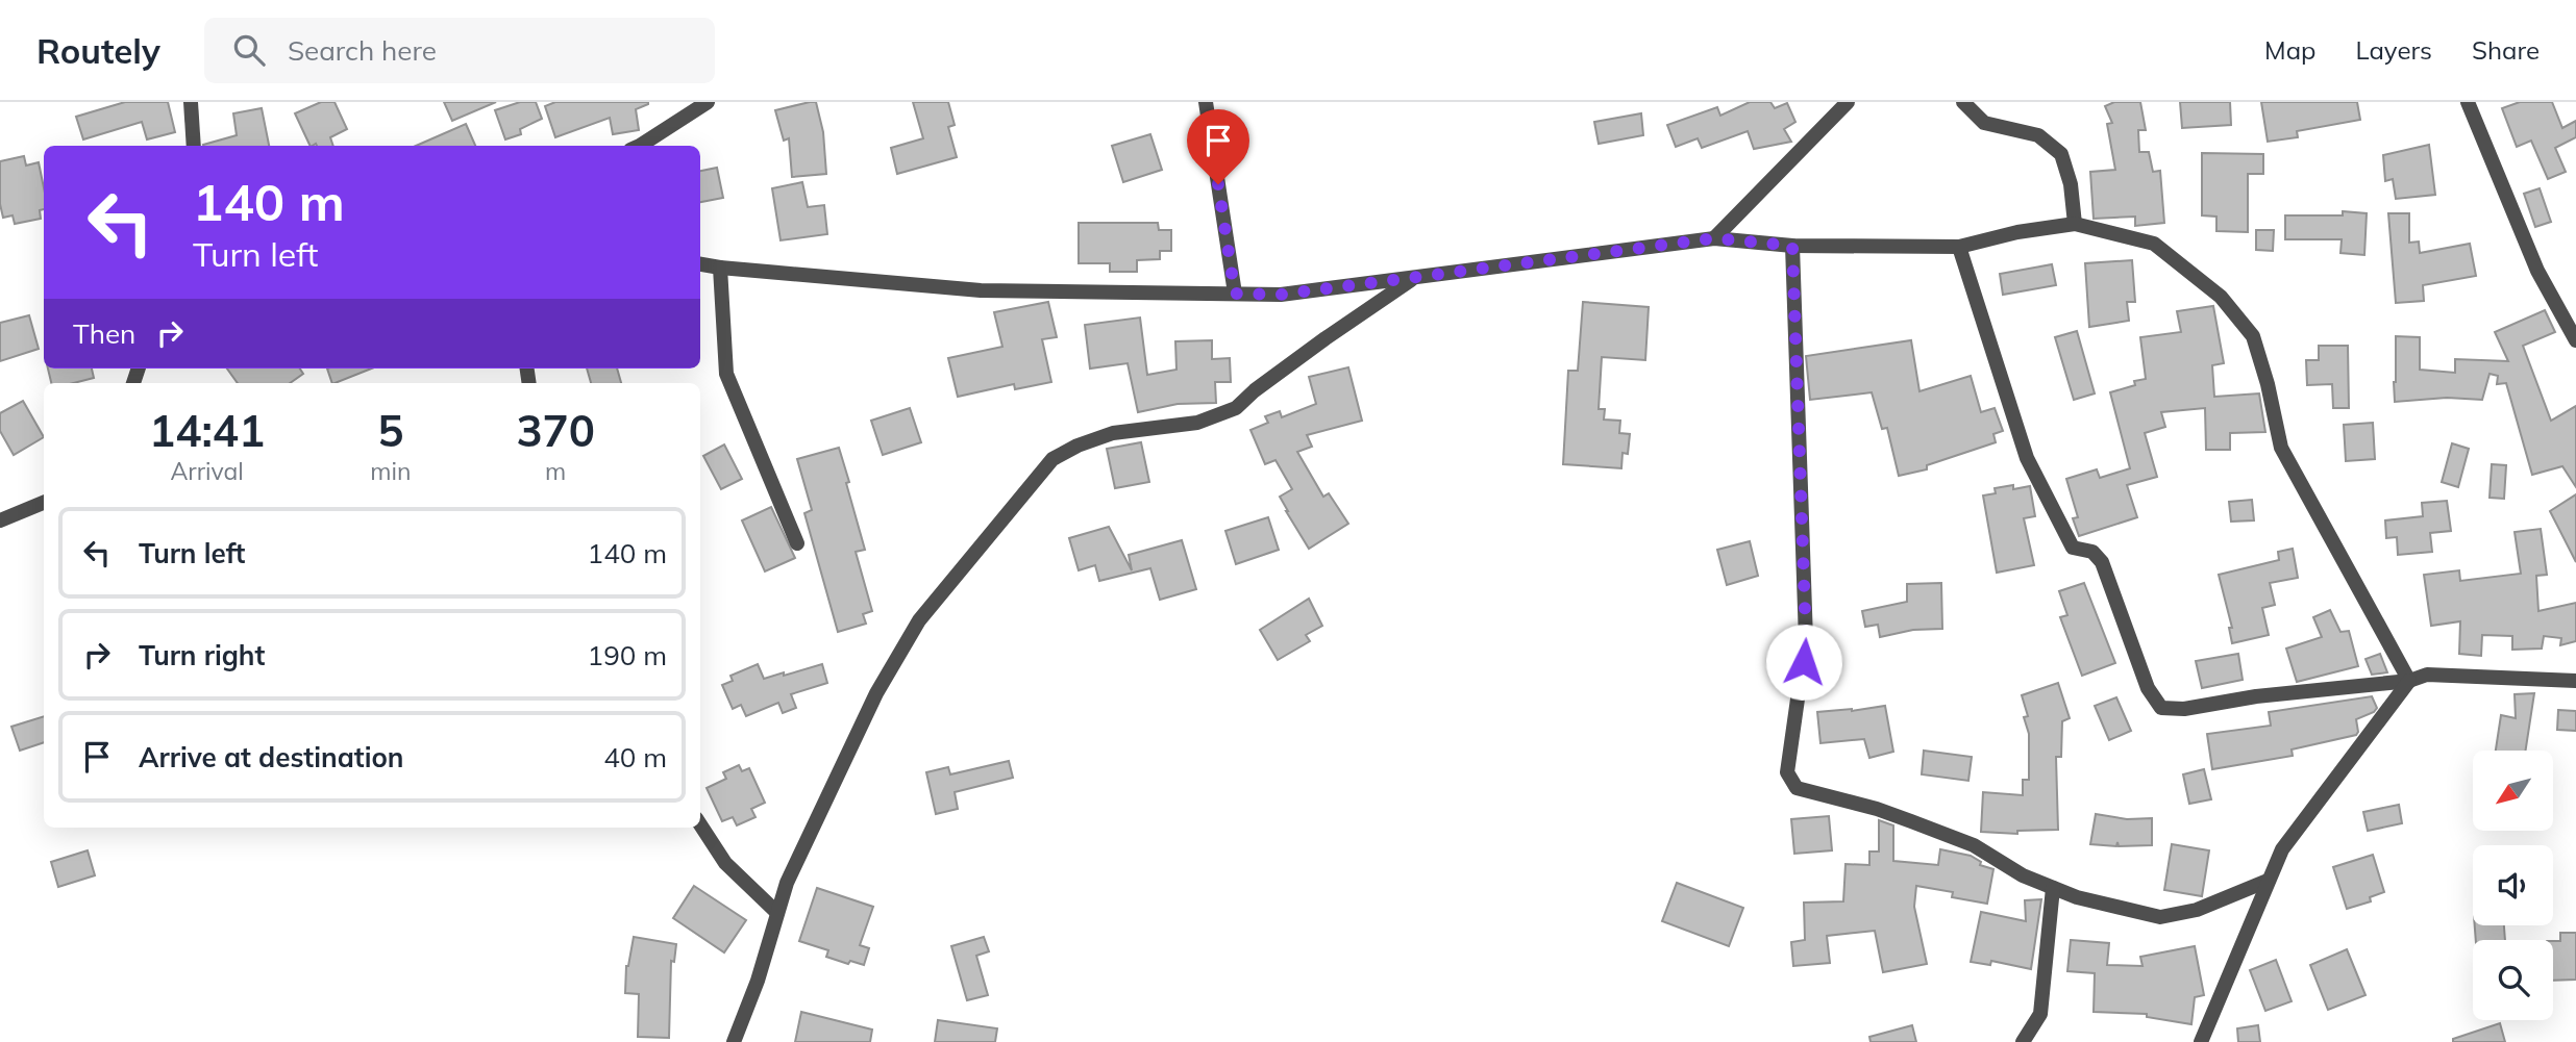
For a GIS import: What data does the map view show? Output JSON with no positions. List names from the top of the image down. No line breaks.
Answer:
{"north":"bottom left","page":{"header":"Routely","search":"Search here","nav":["Map","Layers","Share"],"turn":["140 m","Turn left"],"then":"Then","eta":["14:41","Arrival","5","min","370","m"],"list":[{"name":"Turn left","value":"140 m"},{"name":"Turn right","value":"190 m"},{"name":"Arrive at destination","value":"40 m"}]}}
